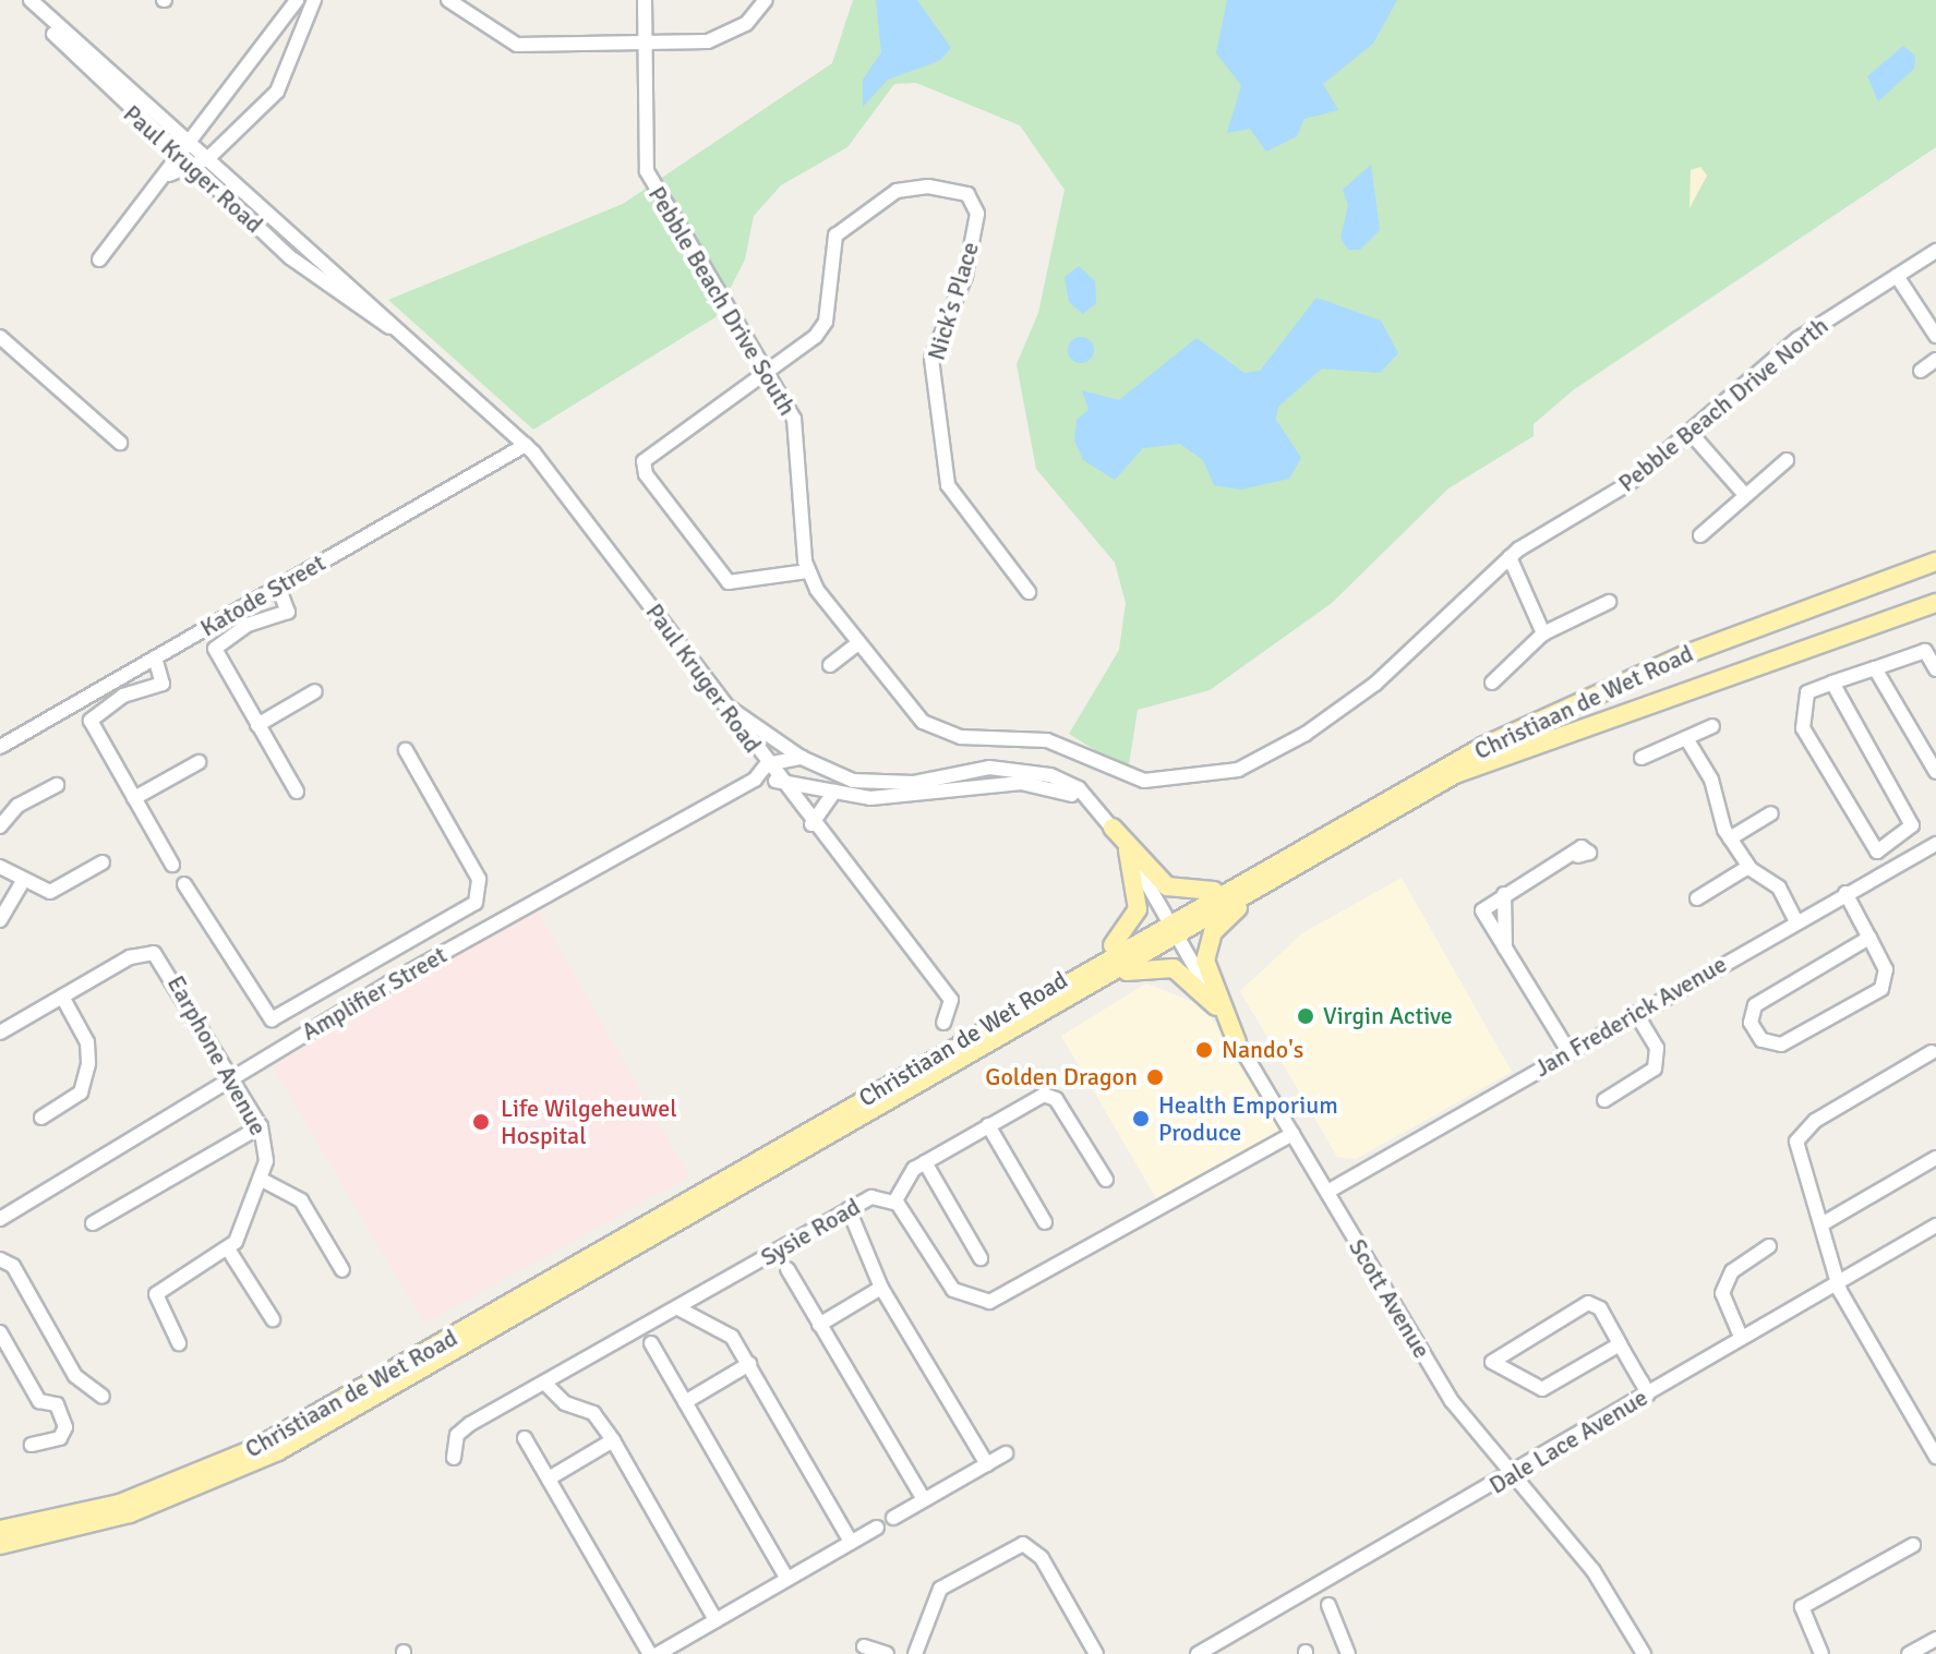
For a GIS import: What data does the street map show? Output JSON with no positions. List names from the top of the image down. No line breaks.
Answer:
{"streets":{"main road":["Christiaan de Wet Road"],"street":["Paul Kruger Road","Pebble Beach Drive South","Nick’s Place","Pebble Beach Drive North","Katode Street","Amplifier Street","Jan Frederick Avenue","Earphone Avenue","Sysie Road","Scott Avenue","Dale Lace Avenue"]},"crossings":[["Paul Kruger Road","Katode Street"],["Paul Kruger Road","Amplifier Street"],["Pebble Beach Drive South","Nick’s Place"],["Pebble Beach Drive South","Pebble Beach Drive North"],["Christiaan de Wet Road","Scott Avenue"],["Amplifier Street","Earphone Avenue"],["Jan Frederick Avenue","Scott Avenue"],["Sysie Road","Scott Avenue"],["Scott Avenue","Dale Lace Avenue"]],"places":["Virgin Active","Nando's","Golden Dragon","Health Emporium Produce","Life Wilgeheuwel Hospital"]}
